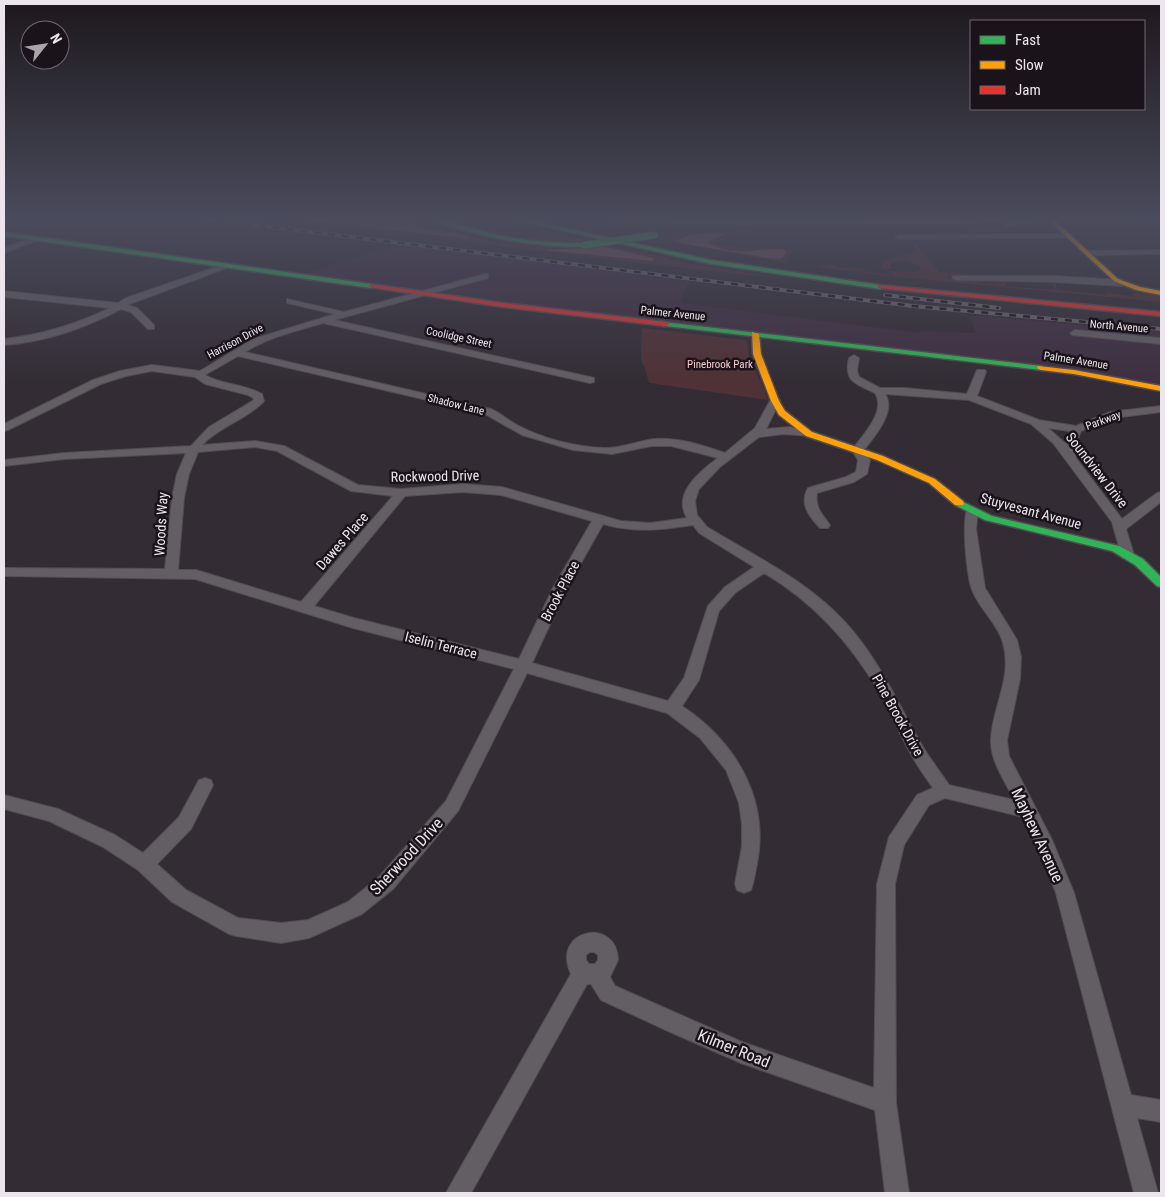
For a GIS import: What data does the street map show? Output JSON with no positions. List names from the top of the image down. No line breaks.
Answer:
{"streets":{"main road":["Palmer Avenue","Stuyvesant Avenue"],"street":["North Avenue","Coolidge Street","Harrison Drive","Shadow Lane","Parkway","Soundview Drive","Rockwood Drive","Woods Way","Dawes Place","Brook Place","Iselin Terrace","Pine Brook Drive","Mayhew Avenue","Sherwood Drive","Kilmer Road"]},"crossings":[["Palmer Avenue","Harrison Drive"],["Coolidge Street","Harrison Drive"],["Harrison Drive","Shadow Lane"],["Harrison Drive","Woods Way"],["Parkway","Soundview Drive"],["Soundview Drive","Stuyvesant Avenue"],["Rockwood Drive","Woods Way"],["Rockwood Drive","Dawes Place"],["Rockwood Drive","Brook Place"],["Rockwood Drive","Pine Brook Drive"],["Stuyvesant Avenue","Mayhew Avenue"],["Woods Way","Iselin Terrace"],["Dawes Place","Iselin Terrace"],["Brook Place","Iselin Terrace"],["Brook Place","Sherwood Drive"],["Iselin Terrace","Sherwood Drive"]],"parks":["Pinebrook Park"],"legend":["Fast","Slow","Jam"],"north":"top right"}
